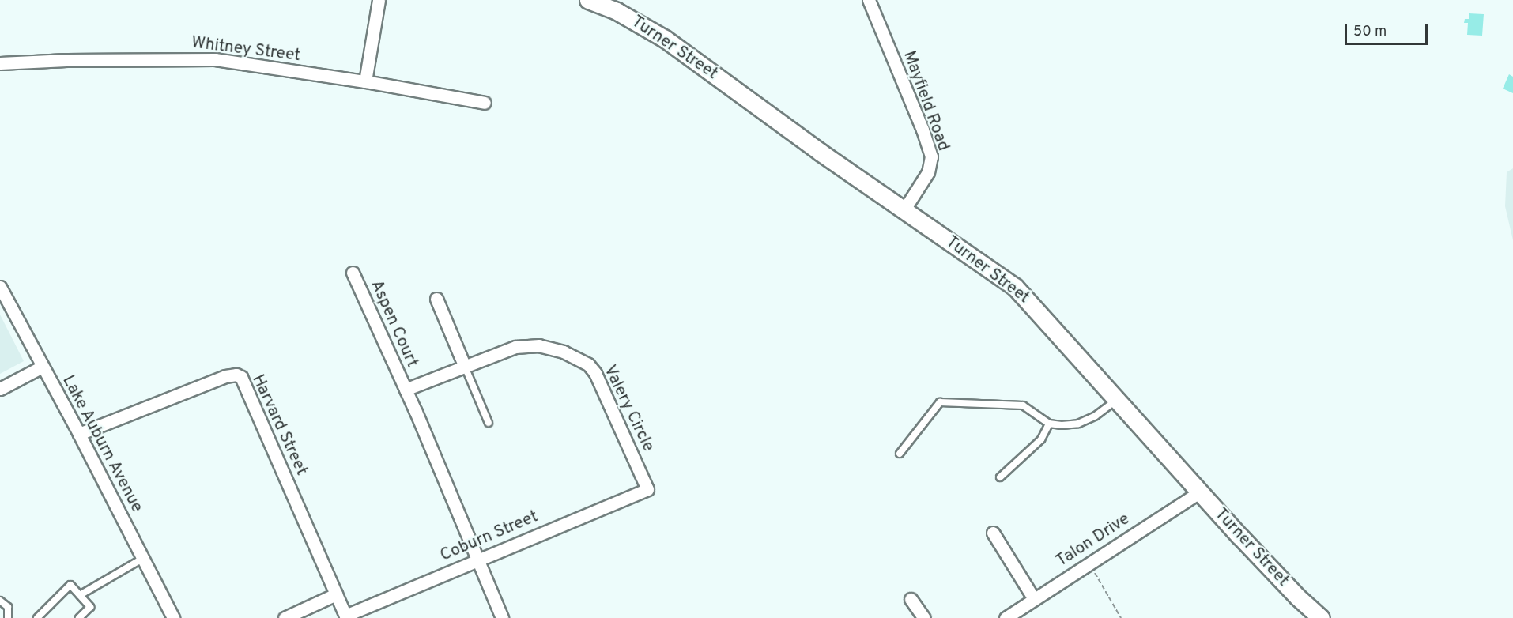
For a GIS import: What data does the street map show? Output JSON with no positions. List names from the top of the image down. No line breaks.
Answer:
{"streets":{"main road":["Turner Street"],"street":["Whitney Street","Mayfield Road","Aspen Court","Valery Circle","Harvard Street","Lake Auburn Avenue","Coburn Street","Talon Drive"]},"crossings":[["Turner Street","Mayfield Road"],["Turner Street","Talon Drive"],["Aspen Court","Valery Circle"],["Aspen Court","Coburn Street"],["Valery Circle","Coburn Street"],["Harvard Street","Lake Auburn Avenue"],["Harvard Street","Coburn Street"]],"scale_bar":"50 m"}
